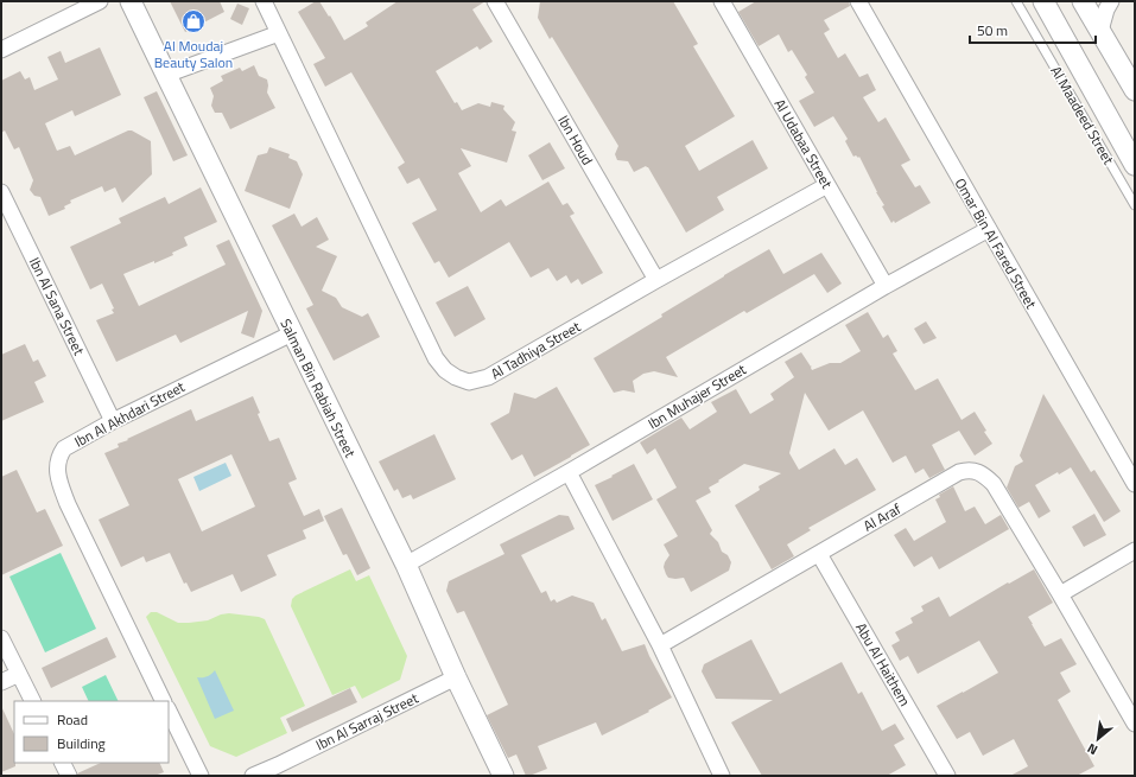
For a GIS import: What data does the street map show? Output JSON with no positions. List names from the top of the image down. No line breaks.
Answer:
{"streets":{"street":["Al Maadeed Street","Ibn Houd","Al Udabaa Street","Omar Bin Al Fared Street","Ibn Al Sana Street","Al Tadhiya Street","Salman Bin Rabiah Street","Ibn Muhajer Street","Ibn Al Akhdari Street","Al Araf","Abu Al Haithem","Ibn Al Sarraj Street"]},"crossings":[["Ibn Houd","Al Tadhiya Street"],["Al Udabaa Street","Al Tadhiya Street"],["Al Udabaa Street","Ibn Muhajer Street"],["Omar Bin Al Fared Street","Ibn Muhajer Street"],["Ibn Al Sana Street","Ibn Al Akhdari Street"],["Salman Bin Rabiah Street","Ibn Muhajer Street"],["Salman Bin Rabiah Street","Ibn Al Akhdari Street"],["Salman Bin Rabiah Street","Ibn Al Sarraj Street"],["Al Araf","Abu Al Haithem"]],"places":{"shop":["Al Moudaj Beauty Salon"]},"legend":["Road","Building"],"scale_bar":"50 m","north":"bottom left"}
